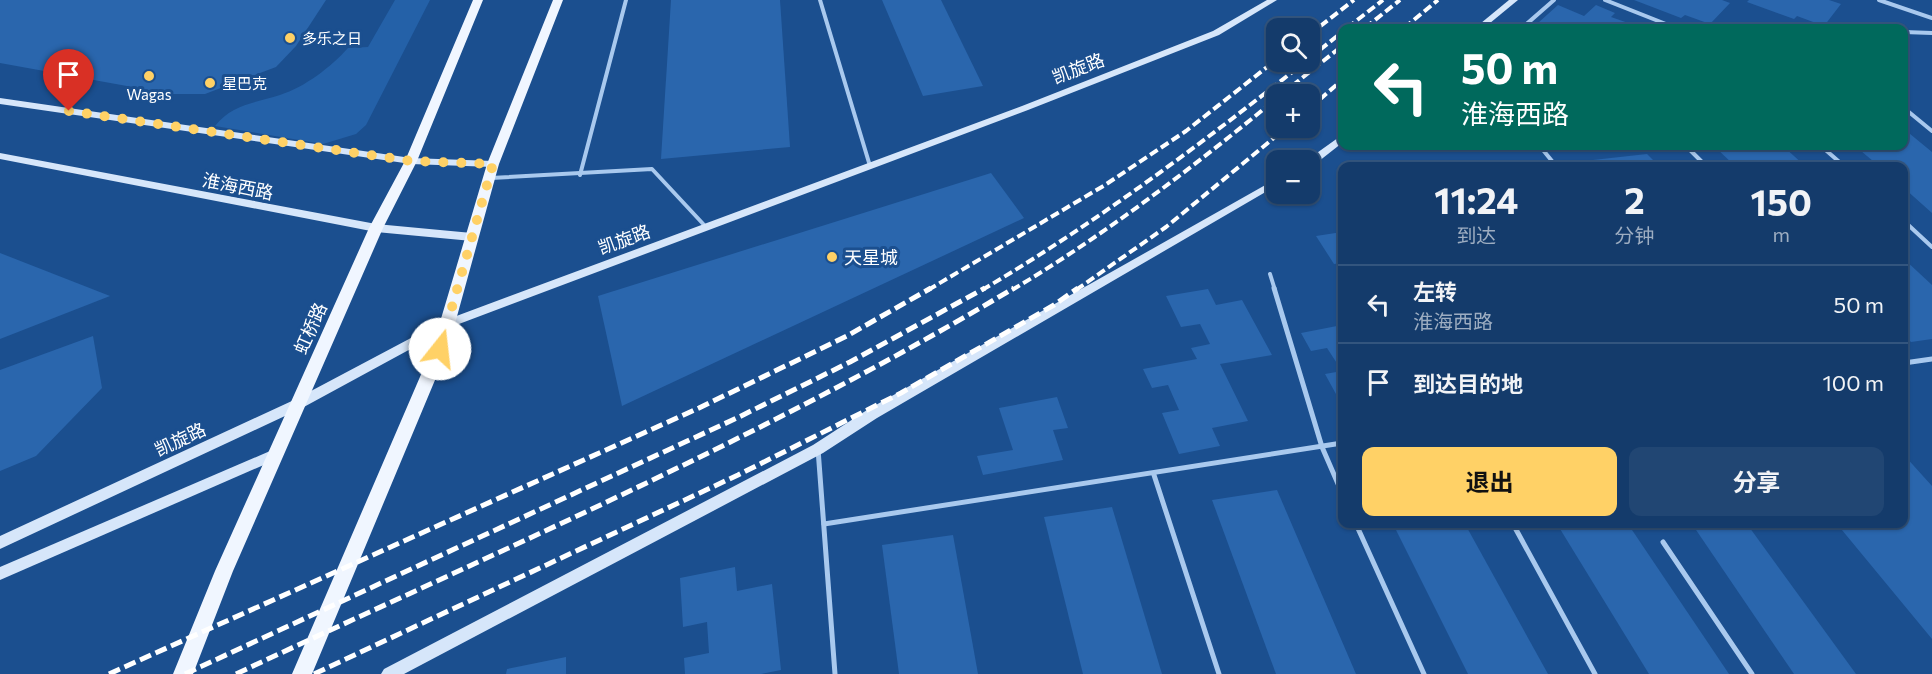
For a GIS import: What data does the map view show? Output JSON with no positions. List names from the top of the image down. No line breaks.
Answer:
{"streets":{"main road":["虹桥路"],"street":["凯旋路","淮海西路"]},"crossings":[["凯旋路","虹桥路"],["淮海西路","虹桥路"]],"places":["多乐之日","Wagas","星巴克","天星城"],"page":{"map_buttons":["+","−"],"turn":["50 m","淮海西路"],"eta":["11:24","到达","2","分钟","150","m"],"list":[{"name":"左转","note":"淮海西路","value":"50 m"},{"name":"到达目的地","value":"100 m"}],"buttons":["退出","分享"]}}
